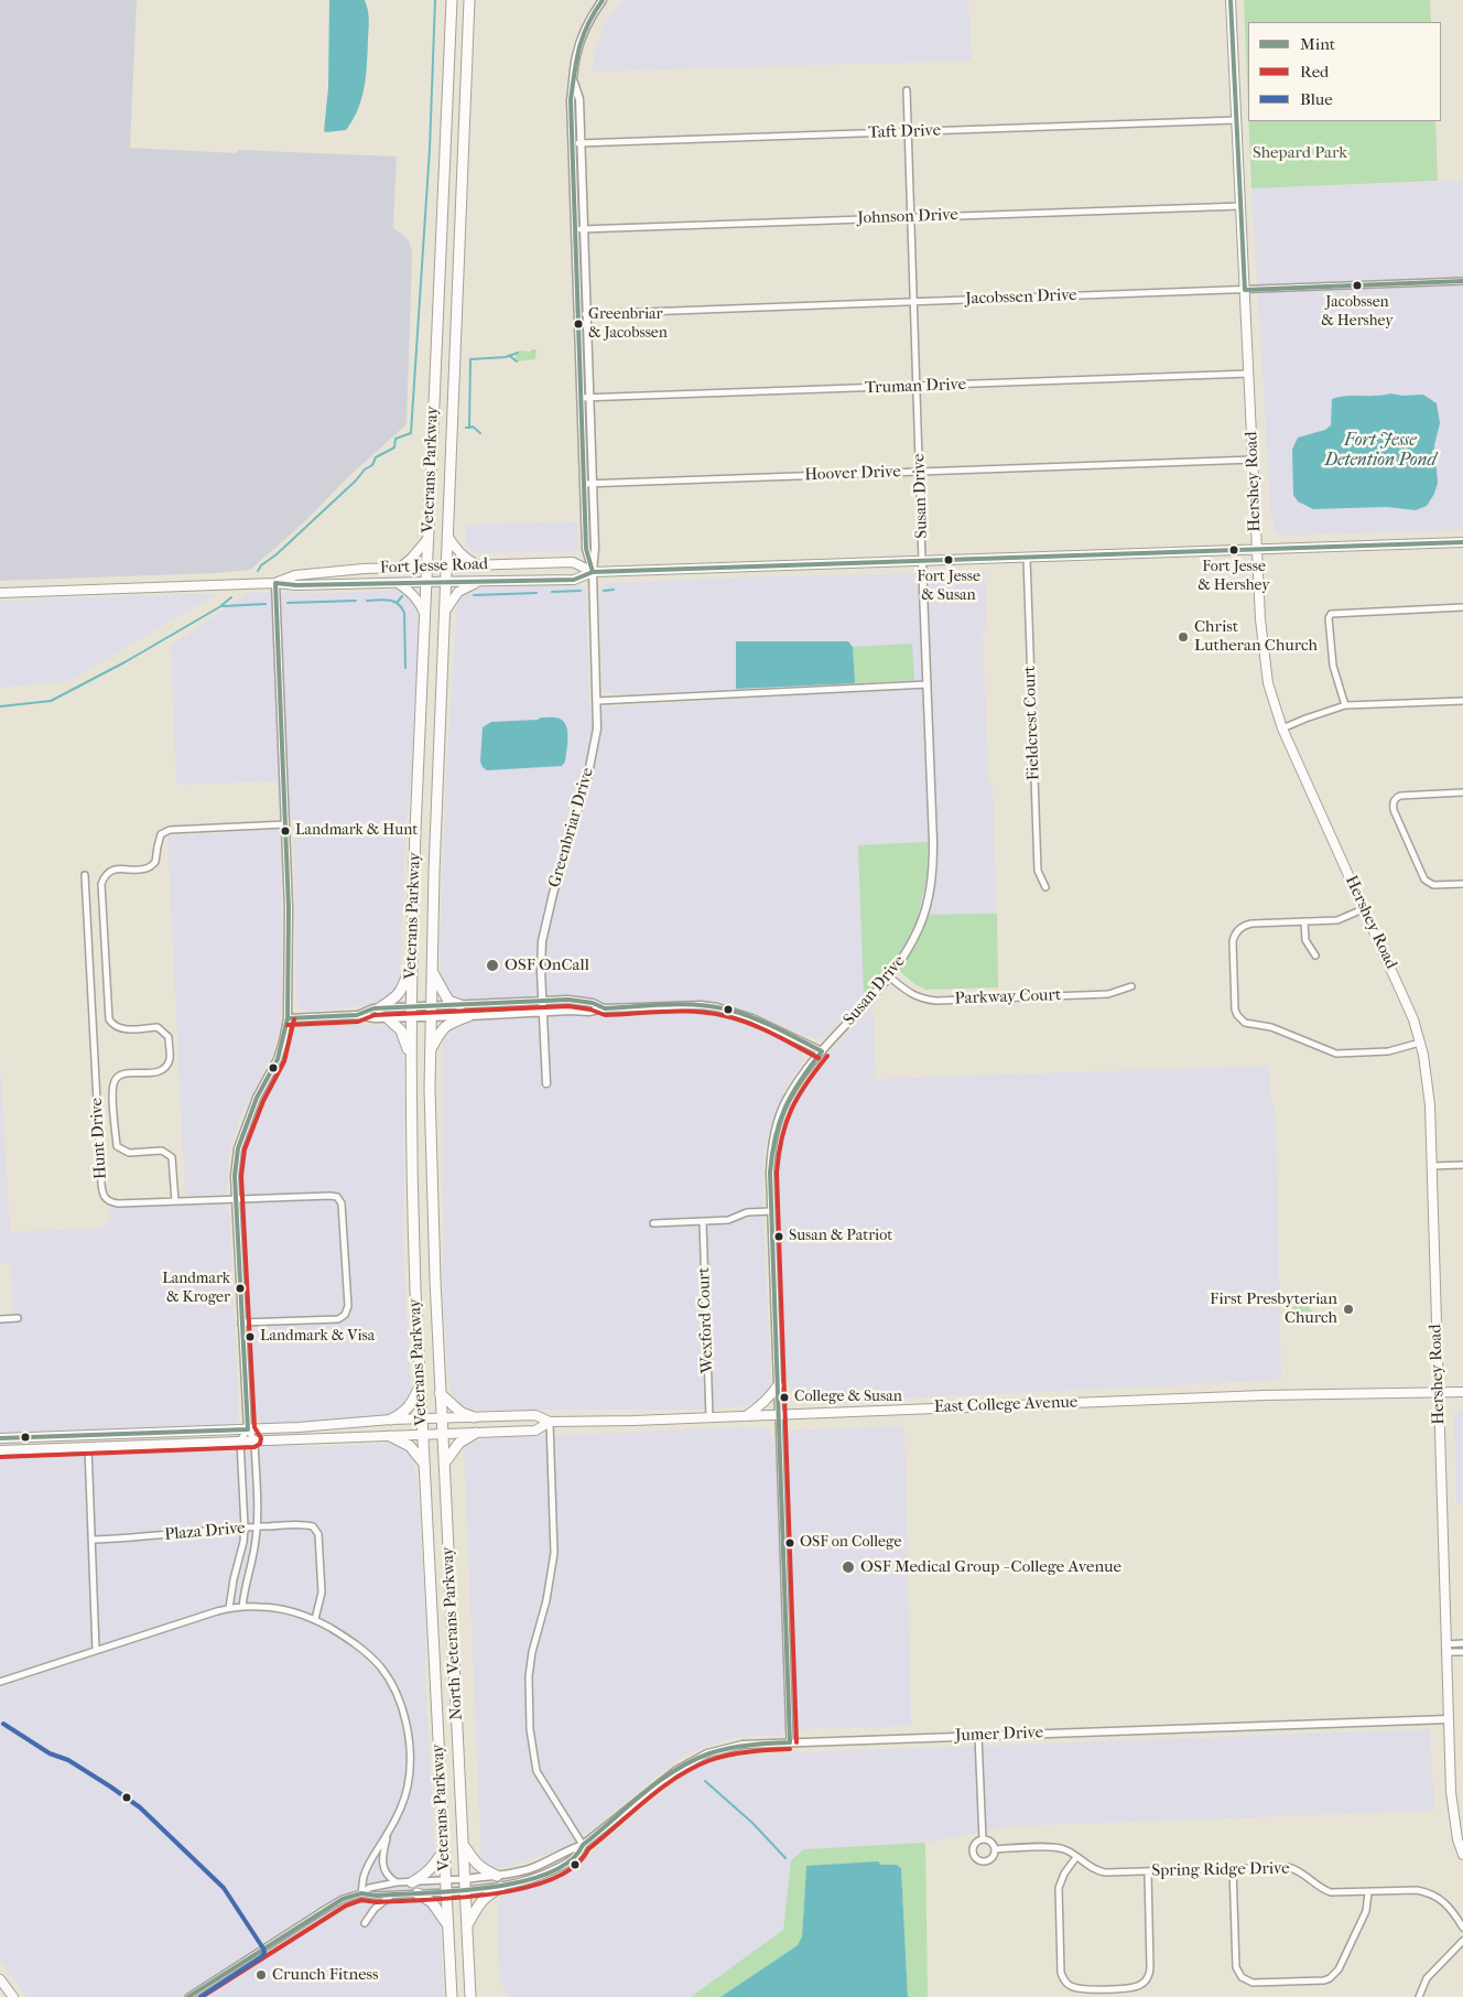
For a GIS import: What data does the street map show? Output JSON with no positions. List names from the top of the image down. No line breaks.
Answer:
{"streets":{"highway":["Veterans Parkway","North Veterans Parkway"],"main road":["Hershey Road","Fort Jesse Road","East College Avenue"],"street":["Taft Drive","Johnson Drive","Jacobssen Drive","Truman Drive","Hoover Drive","Susan Drive","Fieldcrest Court","Greenbriar Drive","Parkway Court","Hunt Drive","Wexford Court","Plaza Drive","Jumer Drive","Spring Ridge Drive"]},"crossings":[["Taft Drive","Hershey Road"],["Taft Drive","Susan Drive"],["Taft Drive","Greenbriar Drive"],["Johnson Drive","Hershey Road"],["Johnson Drive","Susan Drive"],["Johnson Drive","Greenbriar Drive"],["Jacobssen Drive","Hershey Road"],["Jacobssen Drive","Susan Drive"],["Jacobssen Drive","Greenbriar Drive"],["Truman Drive","Hershey Road"],["Truman Drive","Susan Drive"],["Truman Drive","Greenbriar Drive"],["Veterans Parkway","Fort Jesse Road"],["Veterans Parkway","East College Avenue"],["Veterans Parkway","North Veterans Parkway"],["Veterans Parkway","Jumer Drive"],["Hoover Drive","Hershey Road"],["Hoover Drive","Susan Drive"],["Hoover Drive","Greenbriar Drive"],["Hershey Road","Fort Jesse Road"],["Hershey Road","East College Avenue"],["Hershey Road","Jumer Drive"],["Susan Drive","Fort Jesse Road"],["Susan Drive","Parkway Court"],["Susan Drive","East College Avenue"],["Susan Drive","Jumer Drive"],["Fort Jesse Road","Fieldcrest Court"],["Fort Jesse Road","Greenbriar Drive"],["Wexford Court","East College Avenue"],["East College Avenue","North Veterans Parkway"],["North Veterans Parkway","Jumer Drive"]],"water":["Fort Jesse Detention Pond"],"parks":["Shepard Park"],"places":["Jacobssen & Hershey","Greenbriar & Jacobssen","Fort Jesse & Hershey","Fort Jesse & Susan","Christ Lutheran Church","Landmark & Hunt","OSF OnCall","Susan & Patriot","Landmark & Kroger","First Presbyterian Church","Landmark & Visa","College & Susan","OSF on College","OSF Medical Group - College Avenue","Crunch Fitness"],"lines":["transit line Mint","transit line Red","transit line Blue"],"legend":["Mint","Red","Blue"]}
